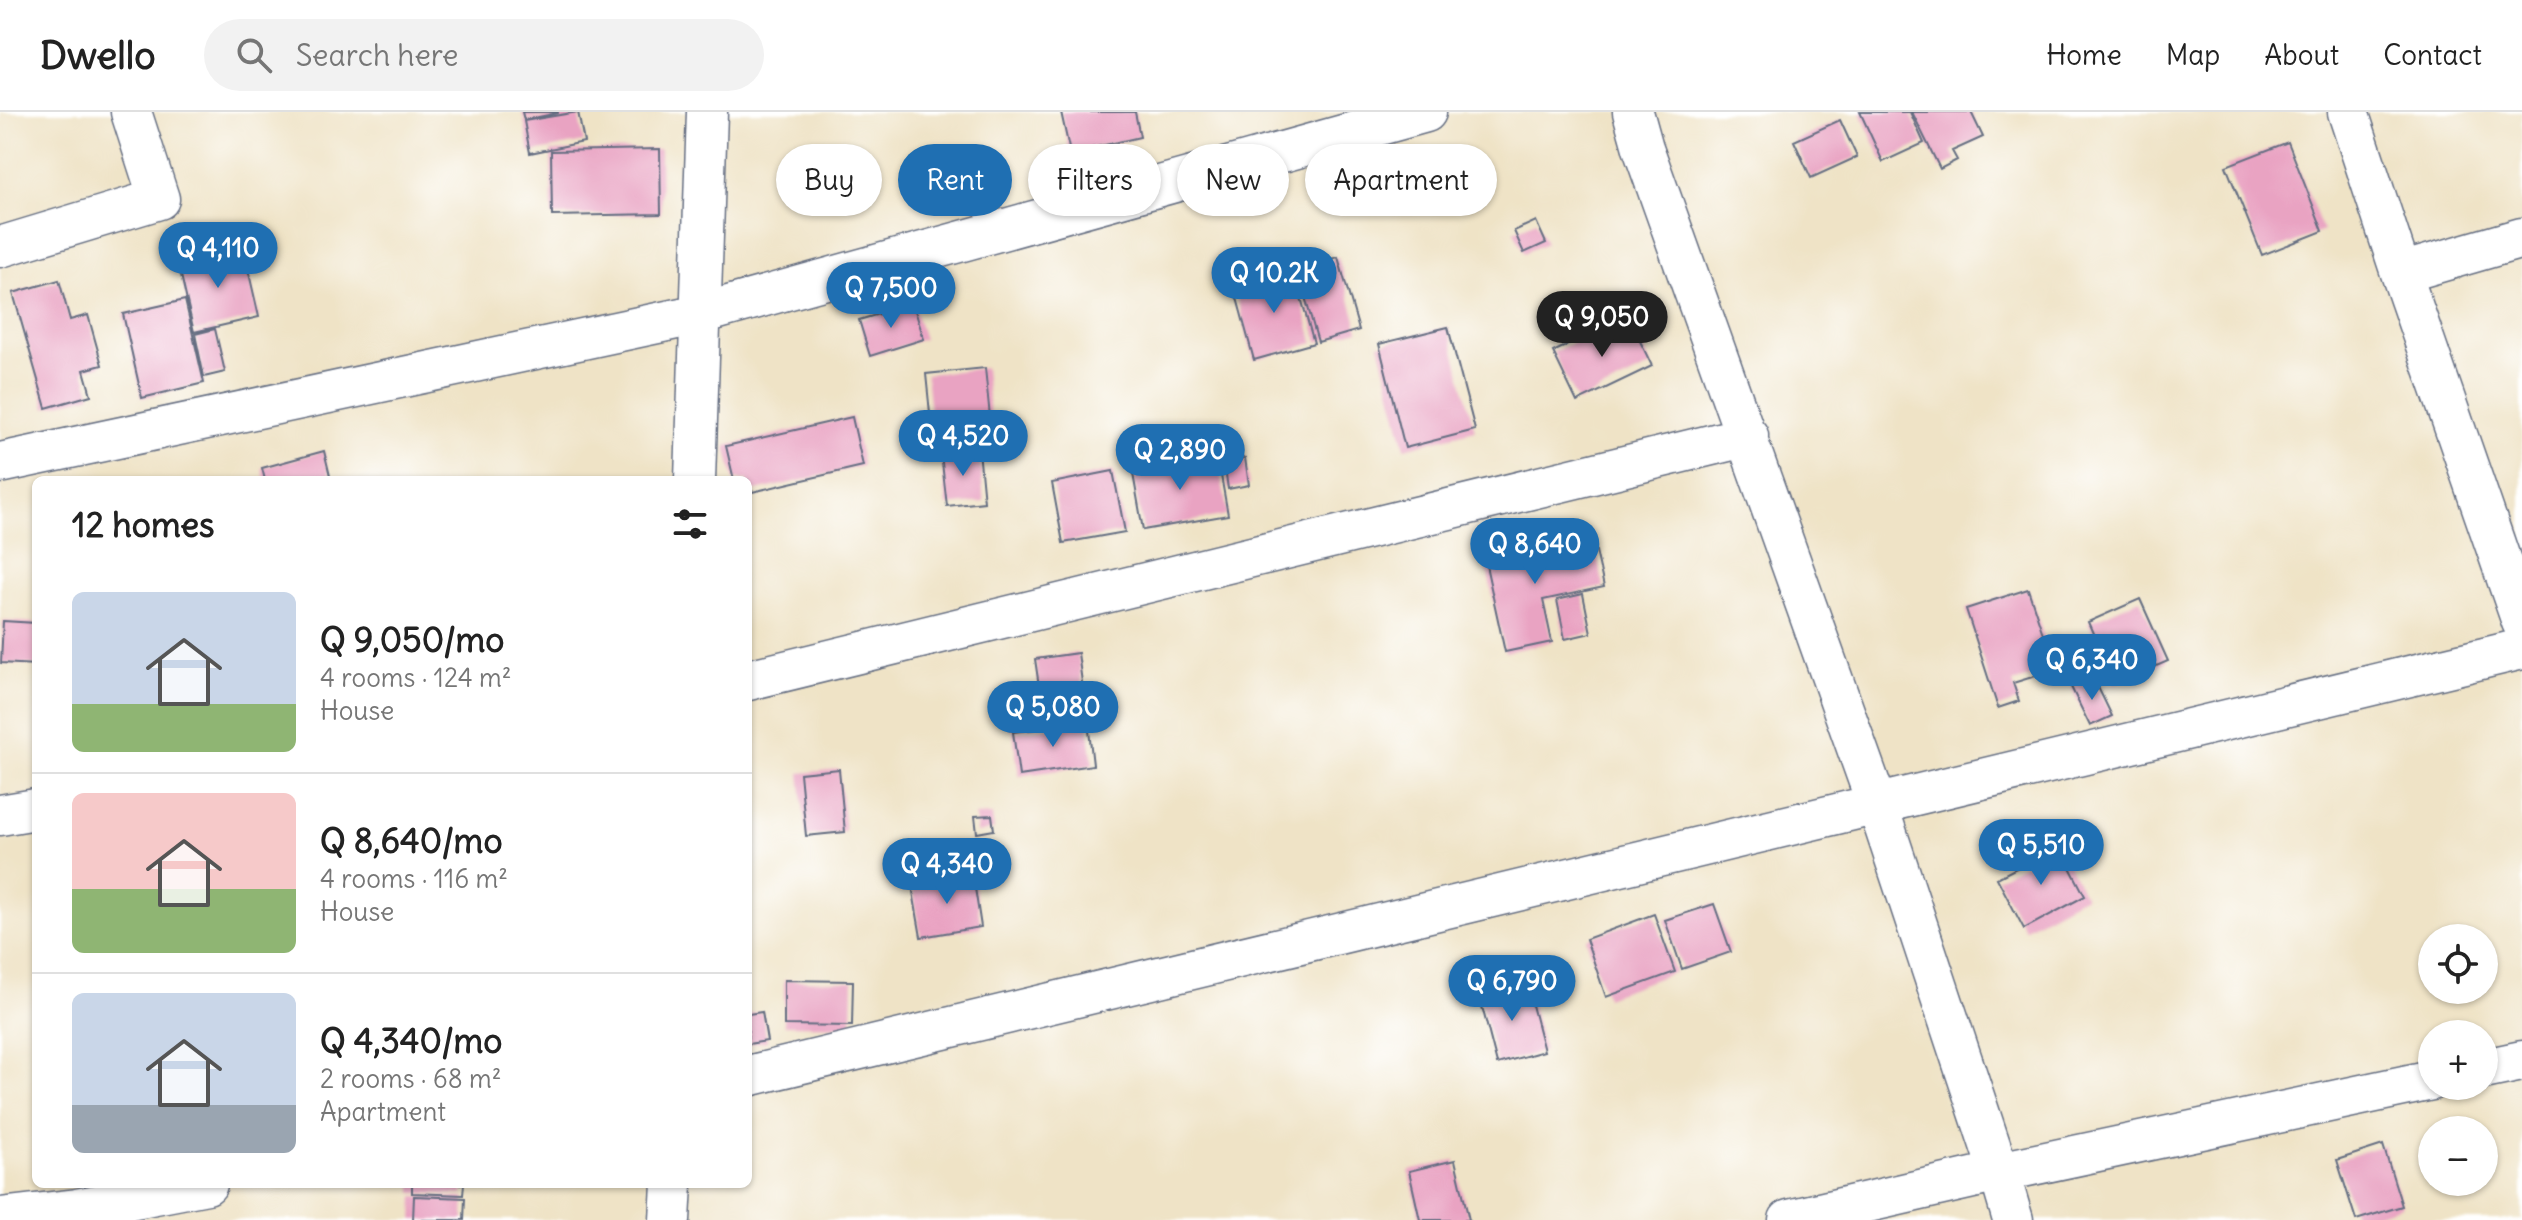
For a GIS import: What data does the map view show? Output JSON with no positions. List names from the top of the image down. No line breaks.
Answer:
{"page":{"header":"Dwello","search":"Search here","nav":["Home","Map","About","Contact"],"chip":["Buy","Rent","Filters","New","Apartment"],"price":["Q 4,110","Q 10.2K","Q 7,500","Q 9,050","Q 4,520","Q 2,890","Q 8,640","Q 6,340","Q 5,080","Q 5,510","Q 4,340","Q 6,790"],"heading":"12 homes","list":[{"name":"Q 9,050/mo","note":"4 rooms · 124 m² · House"},{"name":"Q 8,640/mo","note":"4 rooms · 116 m² · House"},{"name":"Q 4,340/mo","note":"2 rooms · 68 m² · Apartment"}],"map_buttons":["+","−"]}}
